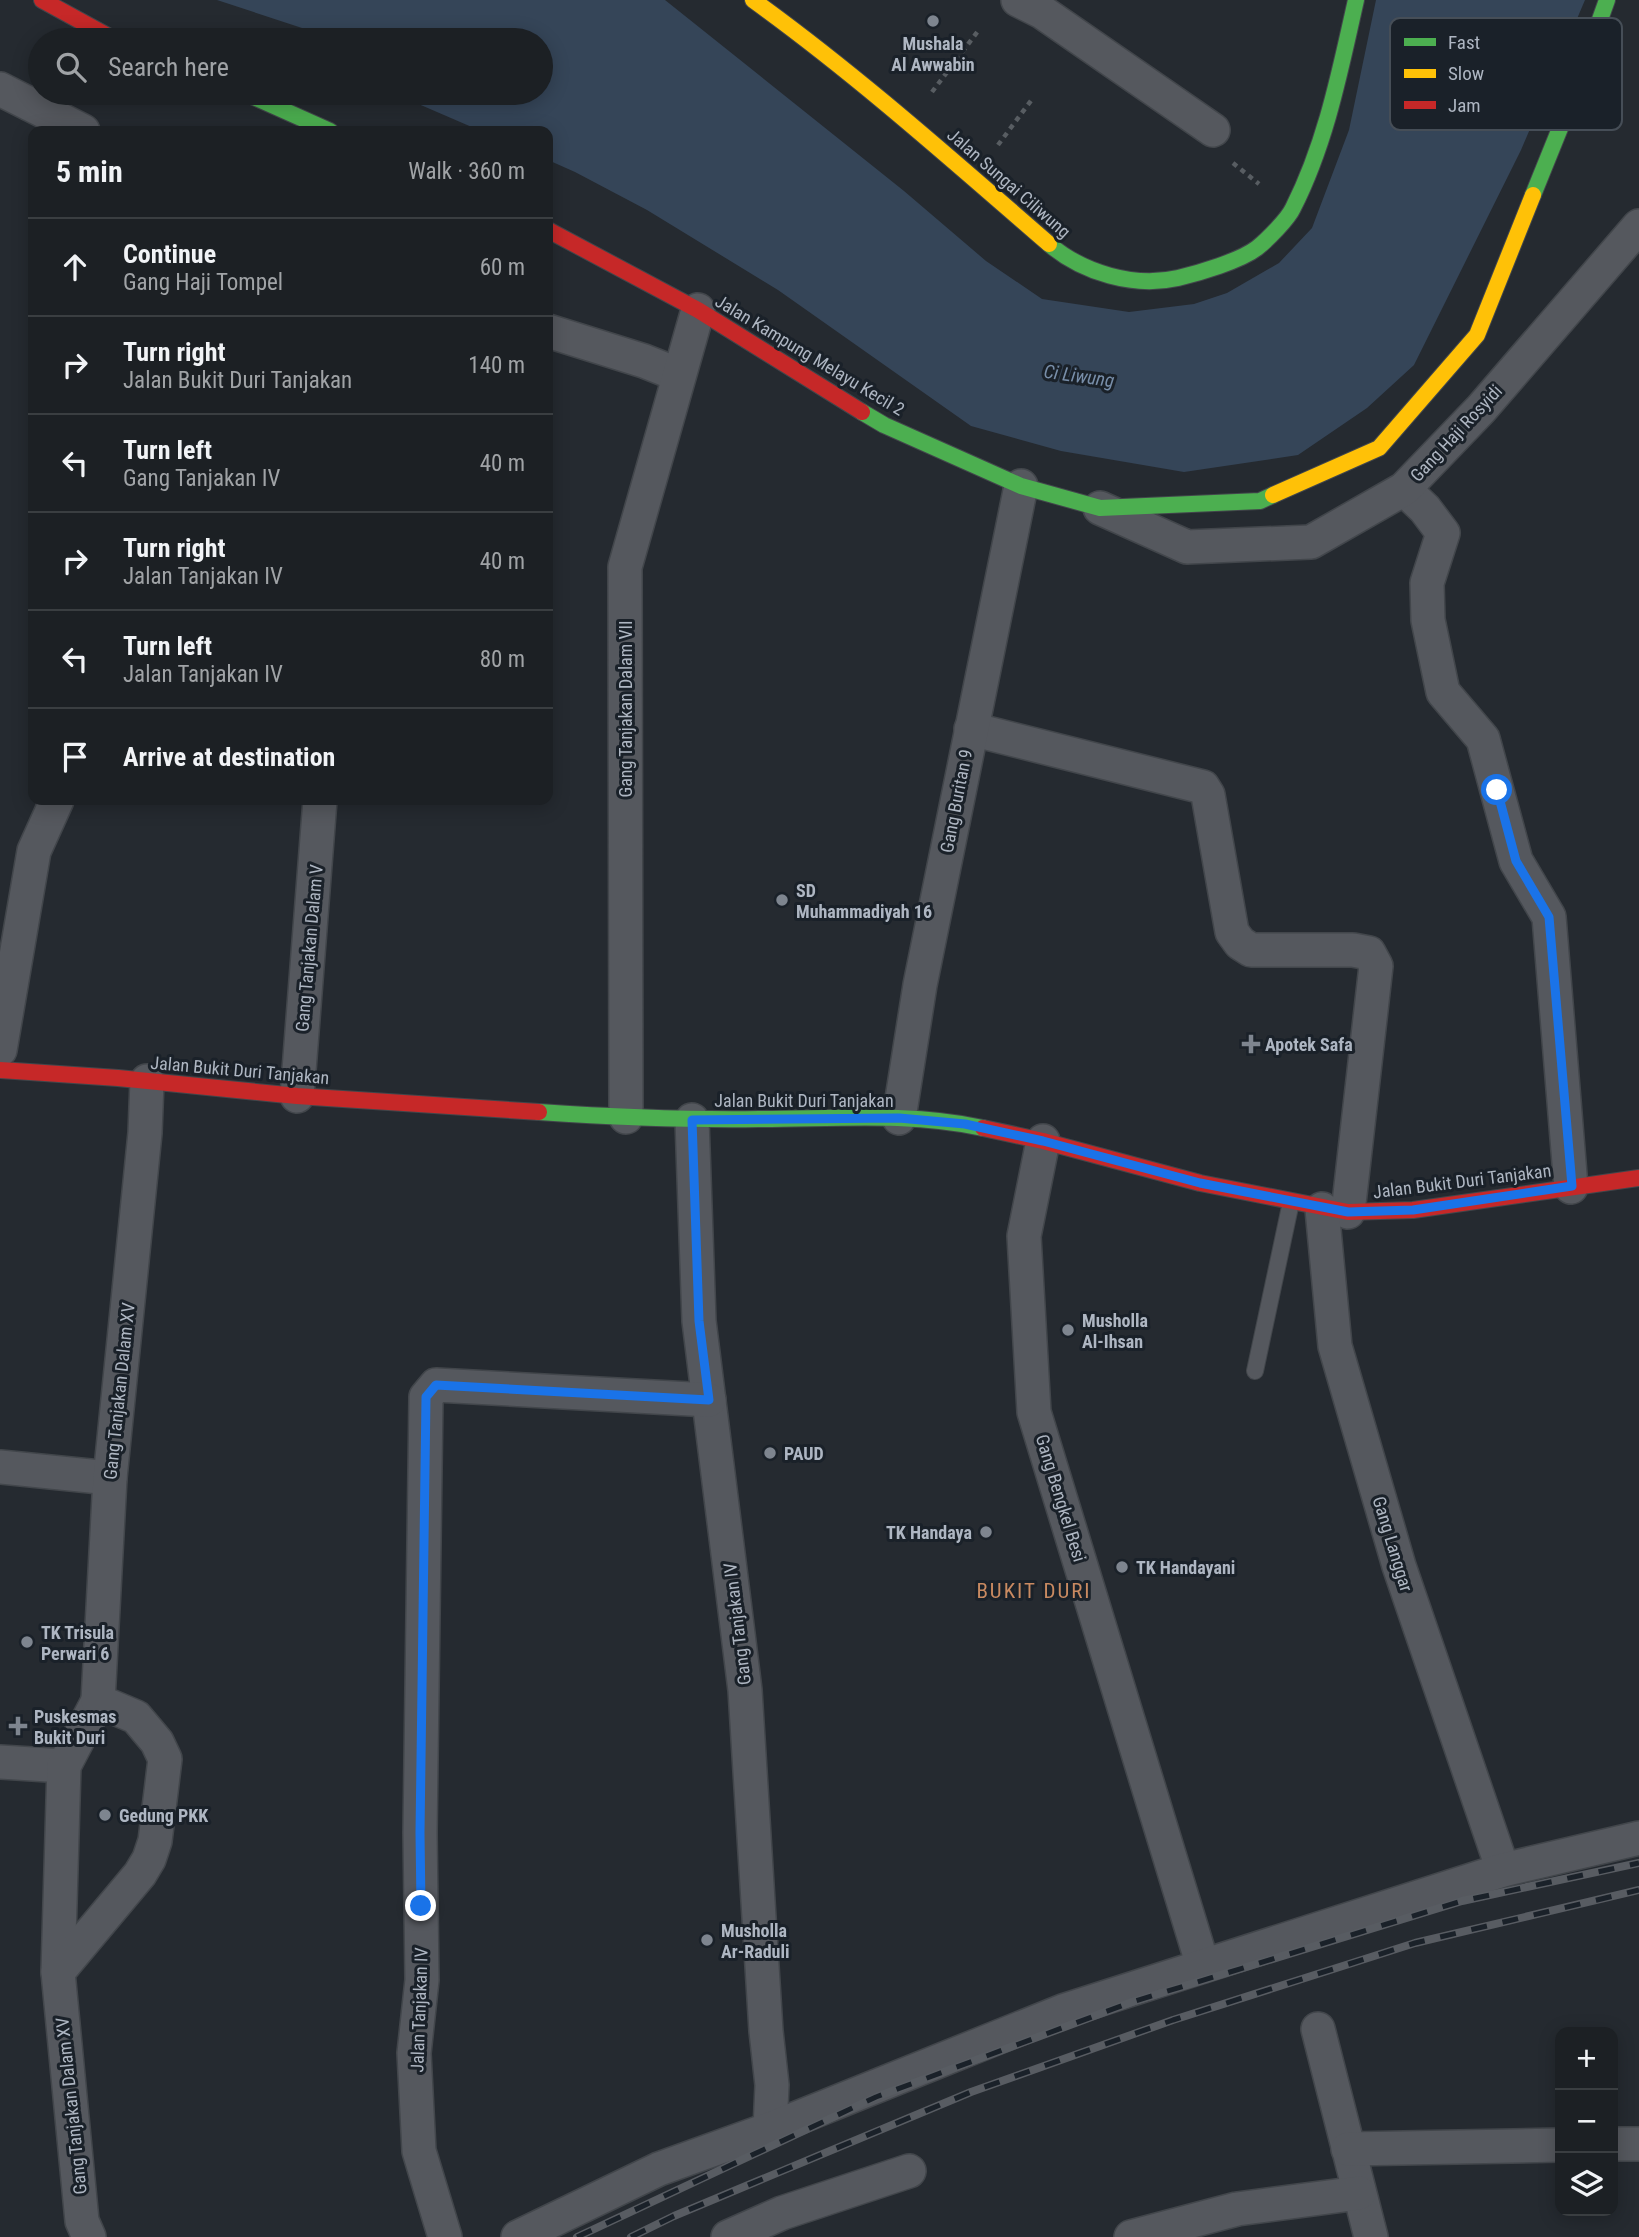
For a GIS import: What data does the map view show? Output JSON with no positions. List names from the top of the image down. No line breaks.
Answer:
{"streets":{"street":["Jalan Sungai Ciliwung","Jalan Kampung Melayu Kecil 2","Gang Haji Rosyidi","Gang Tanjakan Dalam VII","Gang Buritan 9","Gang Tanjakan Dalam V","Jalan Bukit Duri Tanjakan","Gang Tanjakan Dalam XV","Gang Bengkel Besi","Gang Langgar","Gang Tanjakan IV","Jalan Tanjakan IV"]},"crossings":[["Jalan Kampung Melayu Kecil 2","Gang Haji Rosyidi"],["Jalan Kampung Melayu Kecil 2","Gang Tanjakan Dalam VII"],["Jalan Kampung Melayu Kecil 2","Gang Buritan 9"],["Gang Tanjakan Dalam VII","Jalan Bukit Duri Tanjakan"],["Gang Buritan 9","Jalan Bukit Duri Tanjakan"],["Gang Buritan 9","Gang Langgar"],["Gang Tanjakan Dalam V","Jalan Bukit Duri Tanjakan"],["Jalan Bukit Duri Tanjakan","Gang Tanjakan Dalam XV"],["Jalan Bukit Duri Tanjakan","Gang Bengkel Besi"],["Jalan Bukit Duri Tanjakan","Gang Langgar"],["Jalan Bukit Duri Tanjakan","Gang Tanjakan IV"],["Gang Tanjakan IV","Jalan Tanjakan IV"]],"districts":["BUKIT DURI"],"water":["Ci Liwung"],"places":{"other":["Mushala Al Awwabin","SD Muhammadiyah 16","Musholla Al-Ihsan","PAUD","TK Handaya","TK Handayani","TK Trisula Perwari 6","Gedung PKK","Musholla Ar-Raduli"],"health":["Apotek Safa","Puskesmas Bukit Duri"]},"legend":["Fast","Slow","Jam"],"page":{"search":"Search here","heading":["5 min","Walk · 360 m"],"list":[["Continue","Gang Haji Tompel","60 m"],["Turn right","Jalan Bukit Duri Tanjakan","140 m"],["Turn left","Gang Tanjakan IV","40 m"],["Turn right","Jalan Tanjakan IV","40 m"],["Turn left","Jalan Tanjakan IV","80 m"],"Arrive at destination"],"map_buttons":["+","−"]}}
